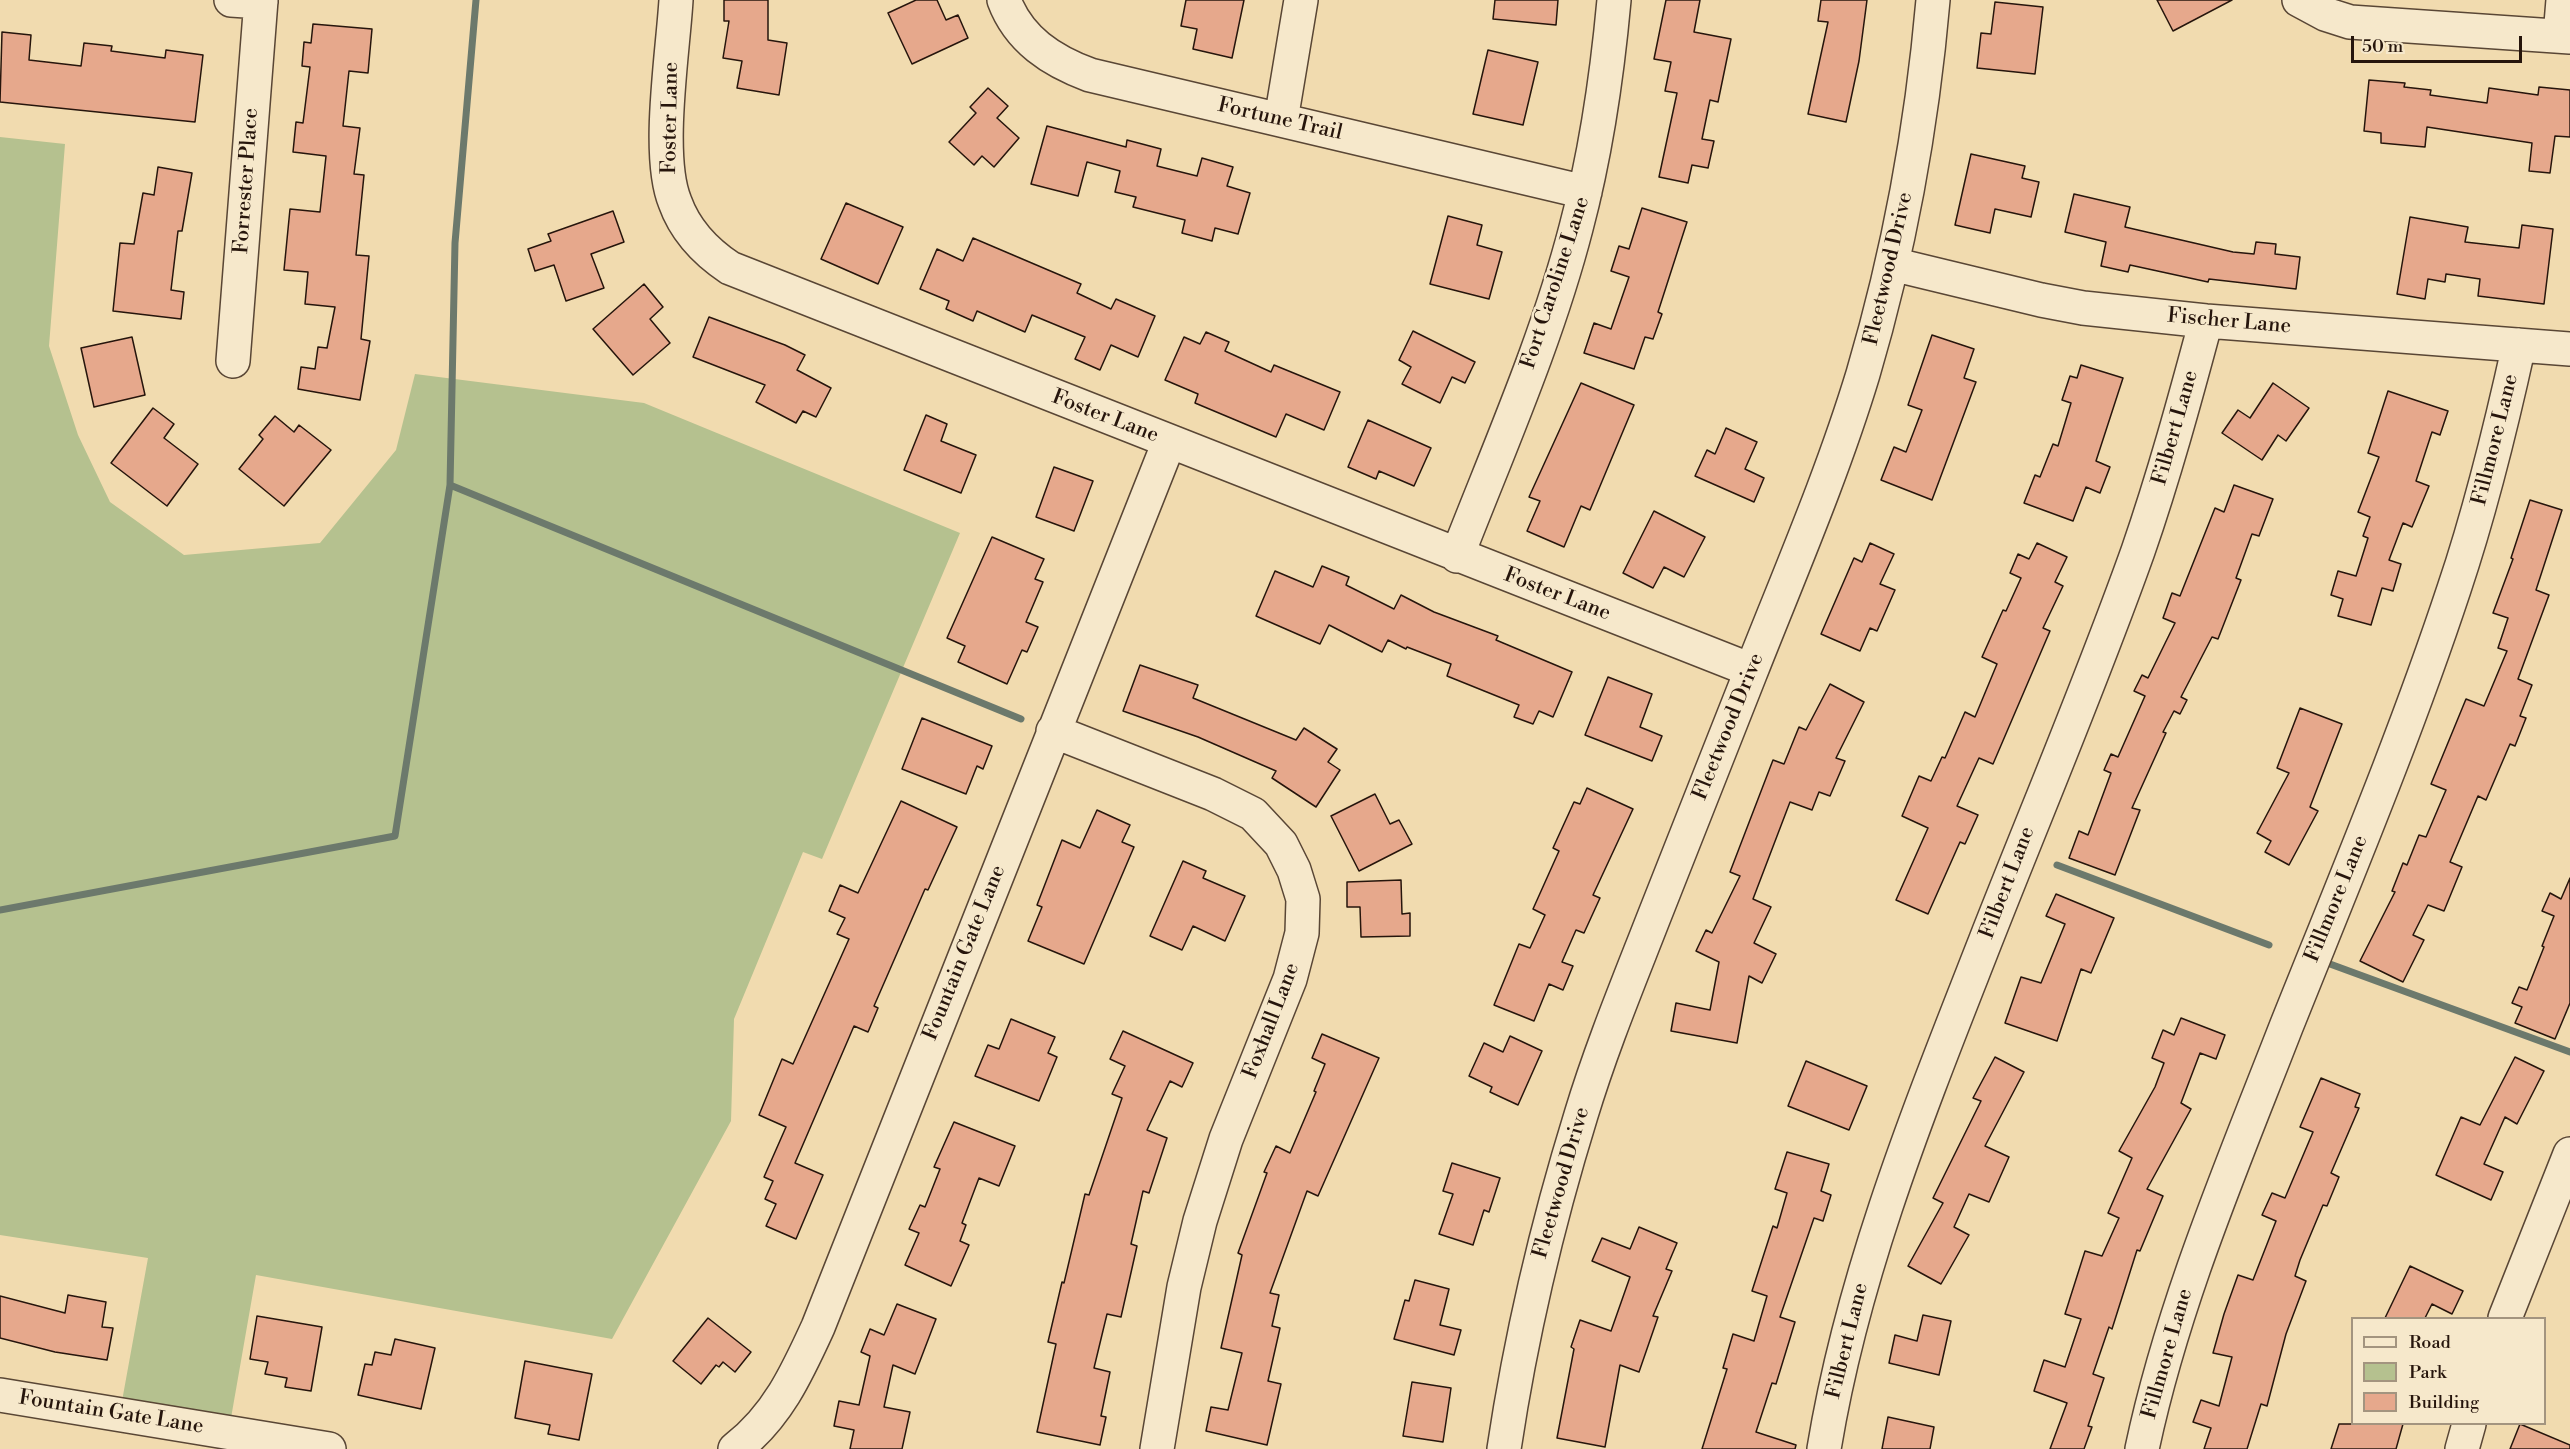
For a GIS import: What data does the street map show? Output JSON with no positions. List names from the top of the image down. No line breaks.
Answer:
{"streets":{"street":["Foster Lane","Fortune Trail","Forrester Place","Fleetwood Drive","Fort Caroline Lane","Fischer Lane","Filbert Lane","Fillmore Lane","Fountain Gate Lane","Foxhall Lane"]},"crossings":[["Foster Lane","Fleetwood Drive"],["Foster Lane","Fort Caroline Lane"],["Foster Lane","Fountain Gate Lane"],["Fortune Trail","Fort Caroline Lane"],["Fleetwood Drive","Fischer Lane"],["Fischer Lane","Filbert Lane"],["Fischer Lane","Fillmore Lane"],["Fountain Gate Lane","Foxhall Lane"]],"legend":["Road","Park","Building"],"scale_bar":"50 m"}
